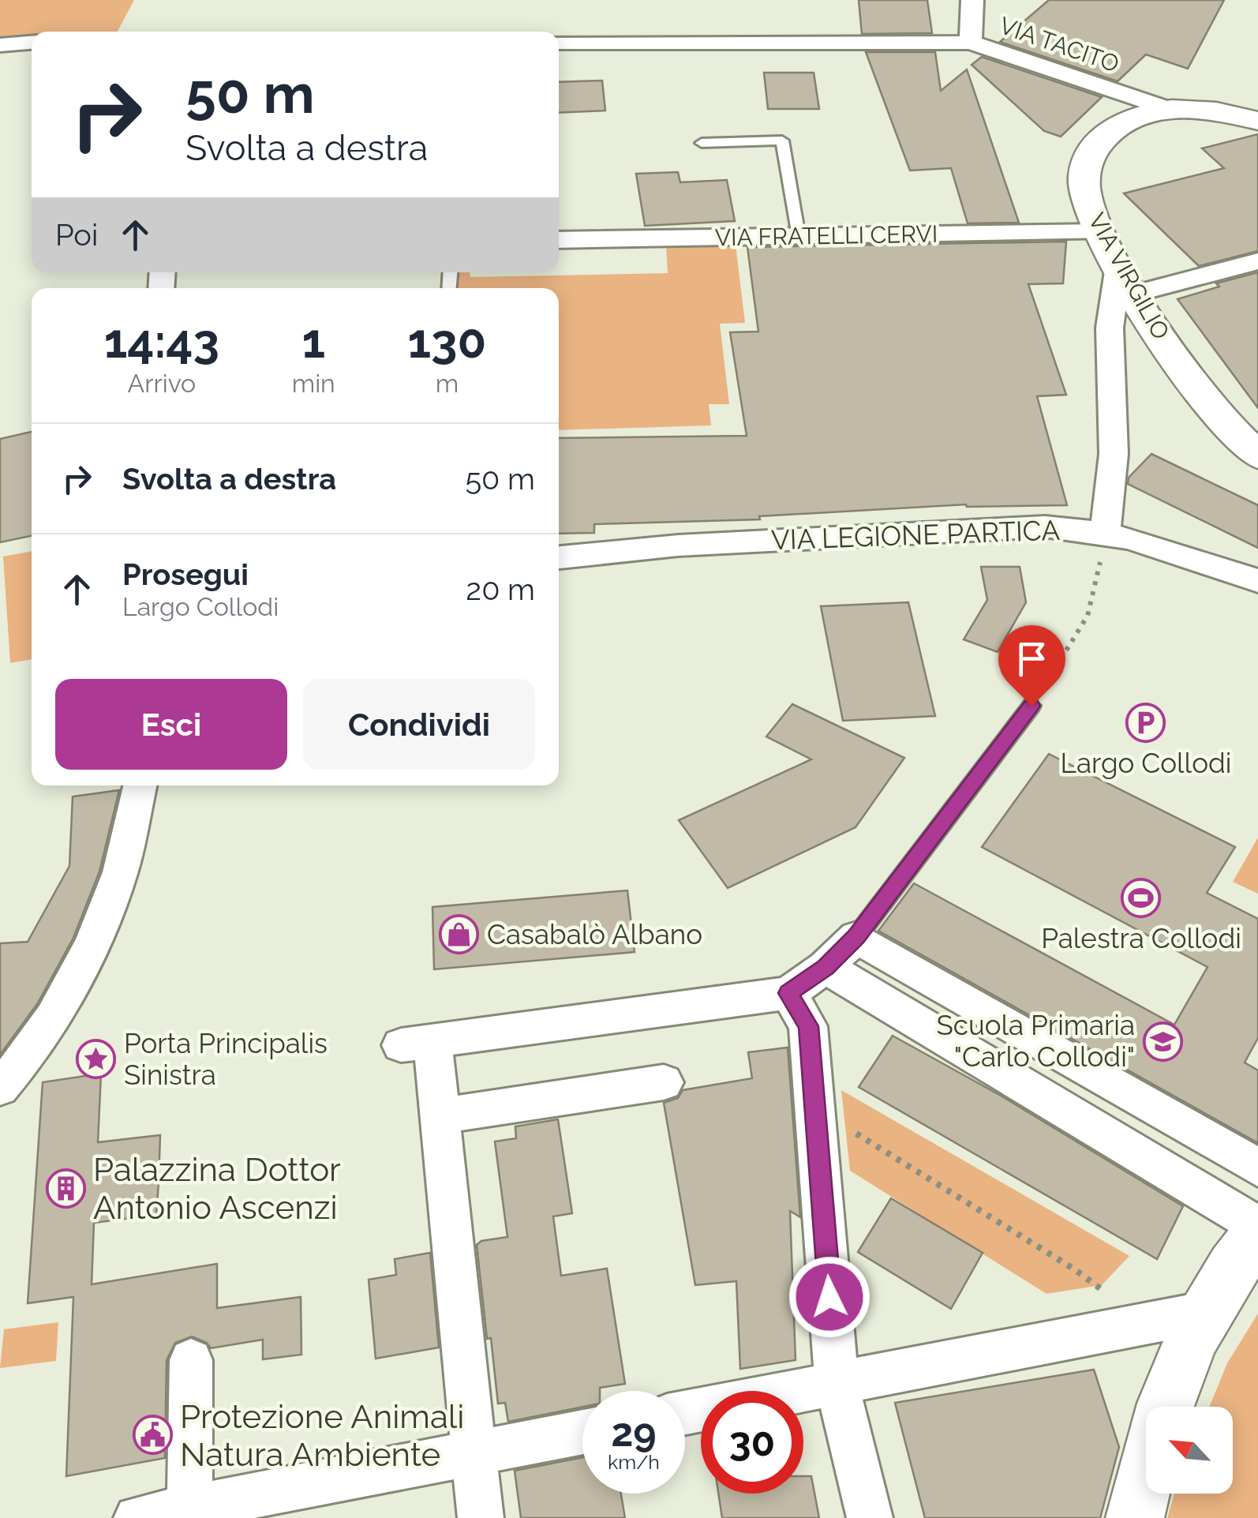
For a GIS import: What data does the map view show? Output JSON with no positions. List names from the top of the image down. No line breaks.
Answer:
{"streets":{"street":["VIA TACITO","VIA FRATELLI CERVI","VIA VIRGILIO","VIA LEGIONE PARTICA"]},"crossings":[["VIA TACITO","VIA VIRGILIO"],["VIA FRATELLI CERVI","VIA VIRGILIO"]],"places":{"parking":["Largo Collodi"],"sports":["Palestra Collodi"],"shop":["Casabalò Albano"],"school or university":["Scuola Primaria \"Carlo Collodi\""],"place":["Porta Principalis Sinistra"],"building":["Palazzina Dottor Antonio Ascenzi"],"public building":["Protezione Animali Natura Ambiente"]},"north":"top left","page":{"turn":["50 m","Svolta a destra"],"then":"Poi","eta":["14:43","Arrivo","1","min","130","m"],"list":[{"name":"Svolta a destra","value":"50 m"},{"name":"Prosegui","note":"Largo Collodi","value":"20 m"}],"buttons":["Esci","Condividi"],"speed":"29 km/h","limit":"30"}}
